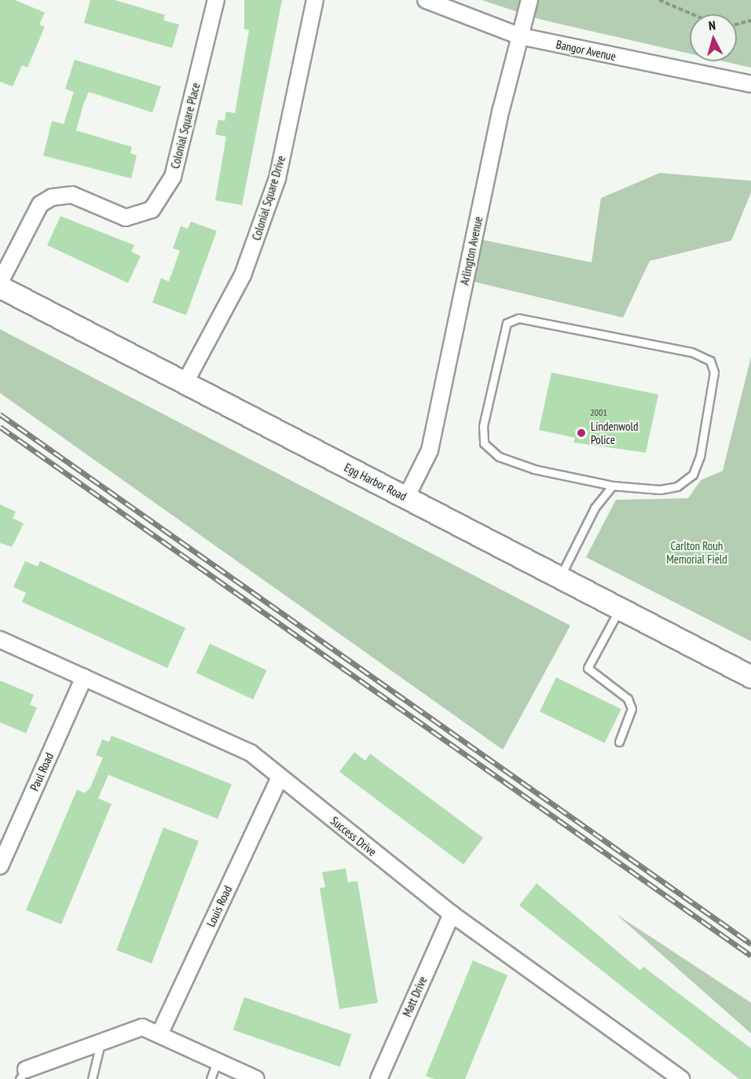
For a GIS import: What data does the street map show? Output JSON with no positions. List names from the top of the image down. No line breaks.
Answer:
{"streets":{"street":["Bangor Avenue","Colonial Square Place","Colonial Square Drive","Arlington Avenue","Egg Harbor Road","Paul Road","Success Drive","Louis Road","Matt Drive"]},"crossings":[["Bangor Avenue","Arlington Avenue"],["Colonial Square Drive","Egg Harbor Road"],["Arlington Avenue","Egg Harbor Road"],["Paul Road","Success Drive"],["Success Drive","Louis Road"],["Success Drive","Matt Drive"]],"parks":["Carlton Rouh Memorial Field"],"places":["Lindenwold Police"],"house_numbers":["2001"],"north":"top"}
